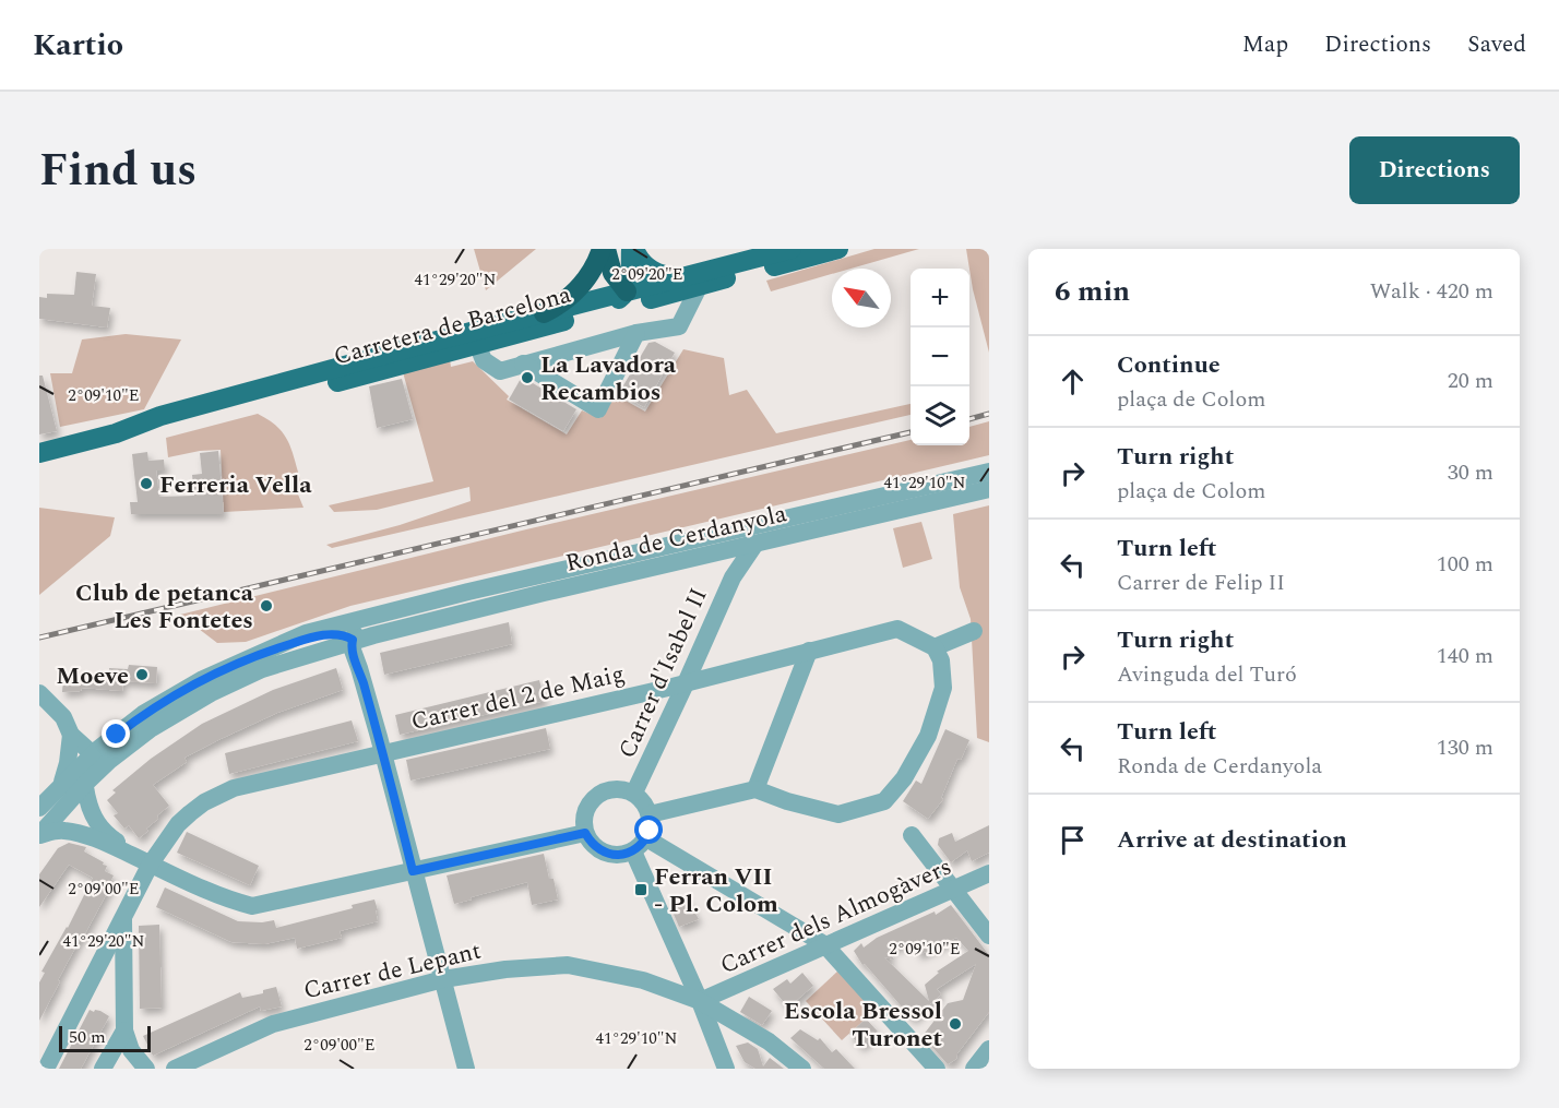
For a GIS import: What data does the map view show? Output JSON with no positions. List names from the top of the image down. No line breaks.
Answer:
{"streets":{"main road":["Carretera de Barcelona"],"street":["Ronda de Cerdanyola","Carrer d'Isabel II","Carrer del 2 de Maig","Carrer dels Almogàvers","Carrer de Lepant"]},"crossings":[["Ronda de Cerdanyola","Carrer d'Isabel II"],["Carrer d'Isabel II","Carrer del 2 de Maig"],["Carrer dels Almogàvers","Carrer de Lepant"]],"places":{"other":["La Lavadora Recambios","Ferreria Vella","Club de petanca Les Fontetes","Moeve","Escola Bressol Turonet"],"transit":["Ferran VII - Pl. Colom"]},"scale_bar":"50 m","north":"top left","page":{"header":"Kartio","nav":["Map","Directions","Saved"],"title":"Find us","buttons":"Directions","heading":["6 min","Walk · 420 m"],"map_buttons":["+","−"],"list":[["Continue","plaça de Colom","20 m"],["Turn right","plaça de Colom","30 m"],["Turn left","Carrer de Felip II","100 m"],["Turn right","Avinguda del Turó","140 m"],["Turn left","Ronda de Cerdanyola","130 m"],"Arrive at destination"],"scale":"50 m"},"coordinates":["2°09'20\"E","41°29'20\"N","2°09'10\"E","41°29'10\"N","2°09'00\"E"]}
